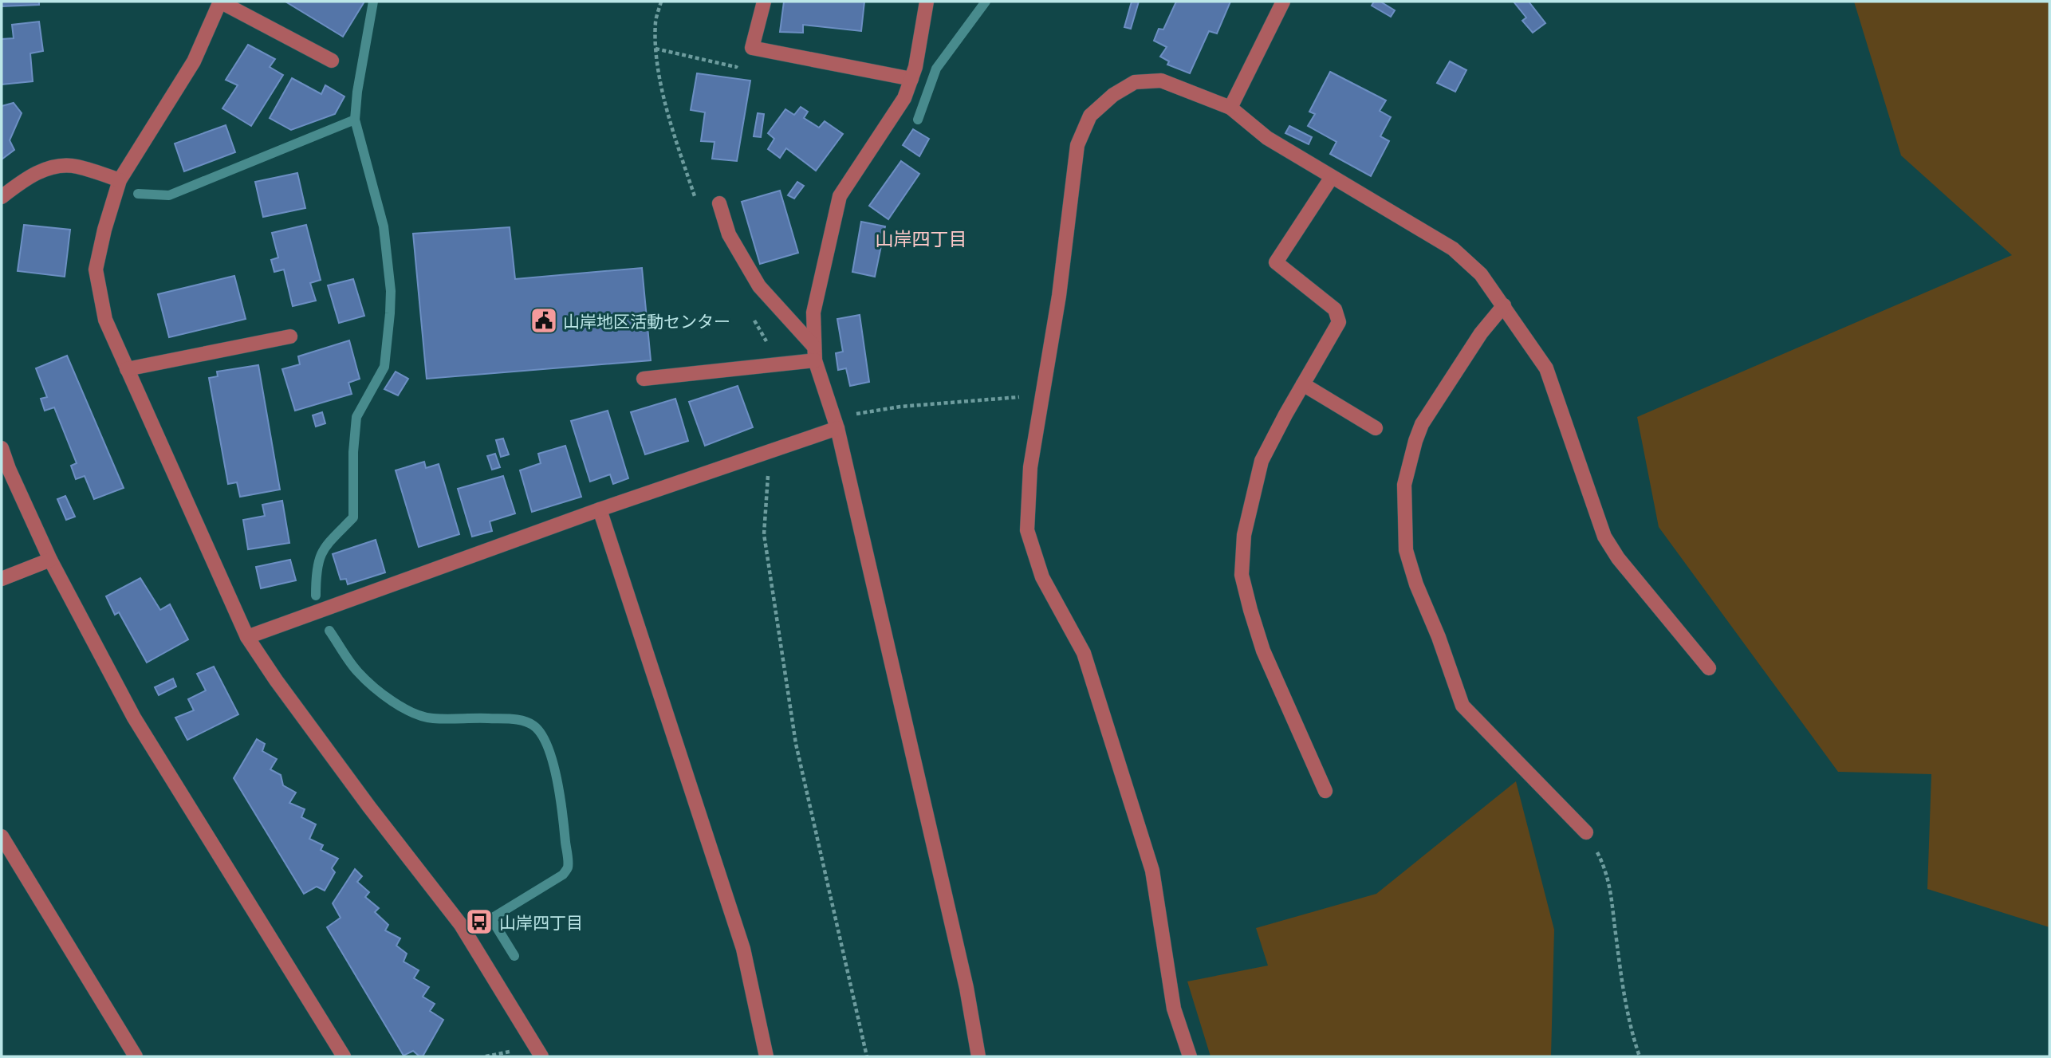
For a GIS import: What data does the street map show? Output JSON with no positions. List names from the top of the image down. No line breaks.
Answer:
{"districts":["山岸四丁目"],"places":{"public building":["山岸地区活動センター"],"bus stop":["山岸四丁目"]}}
